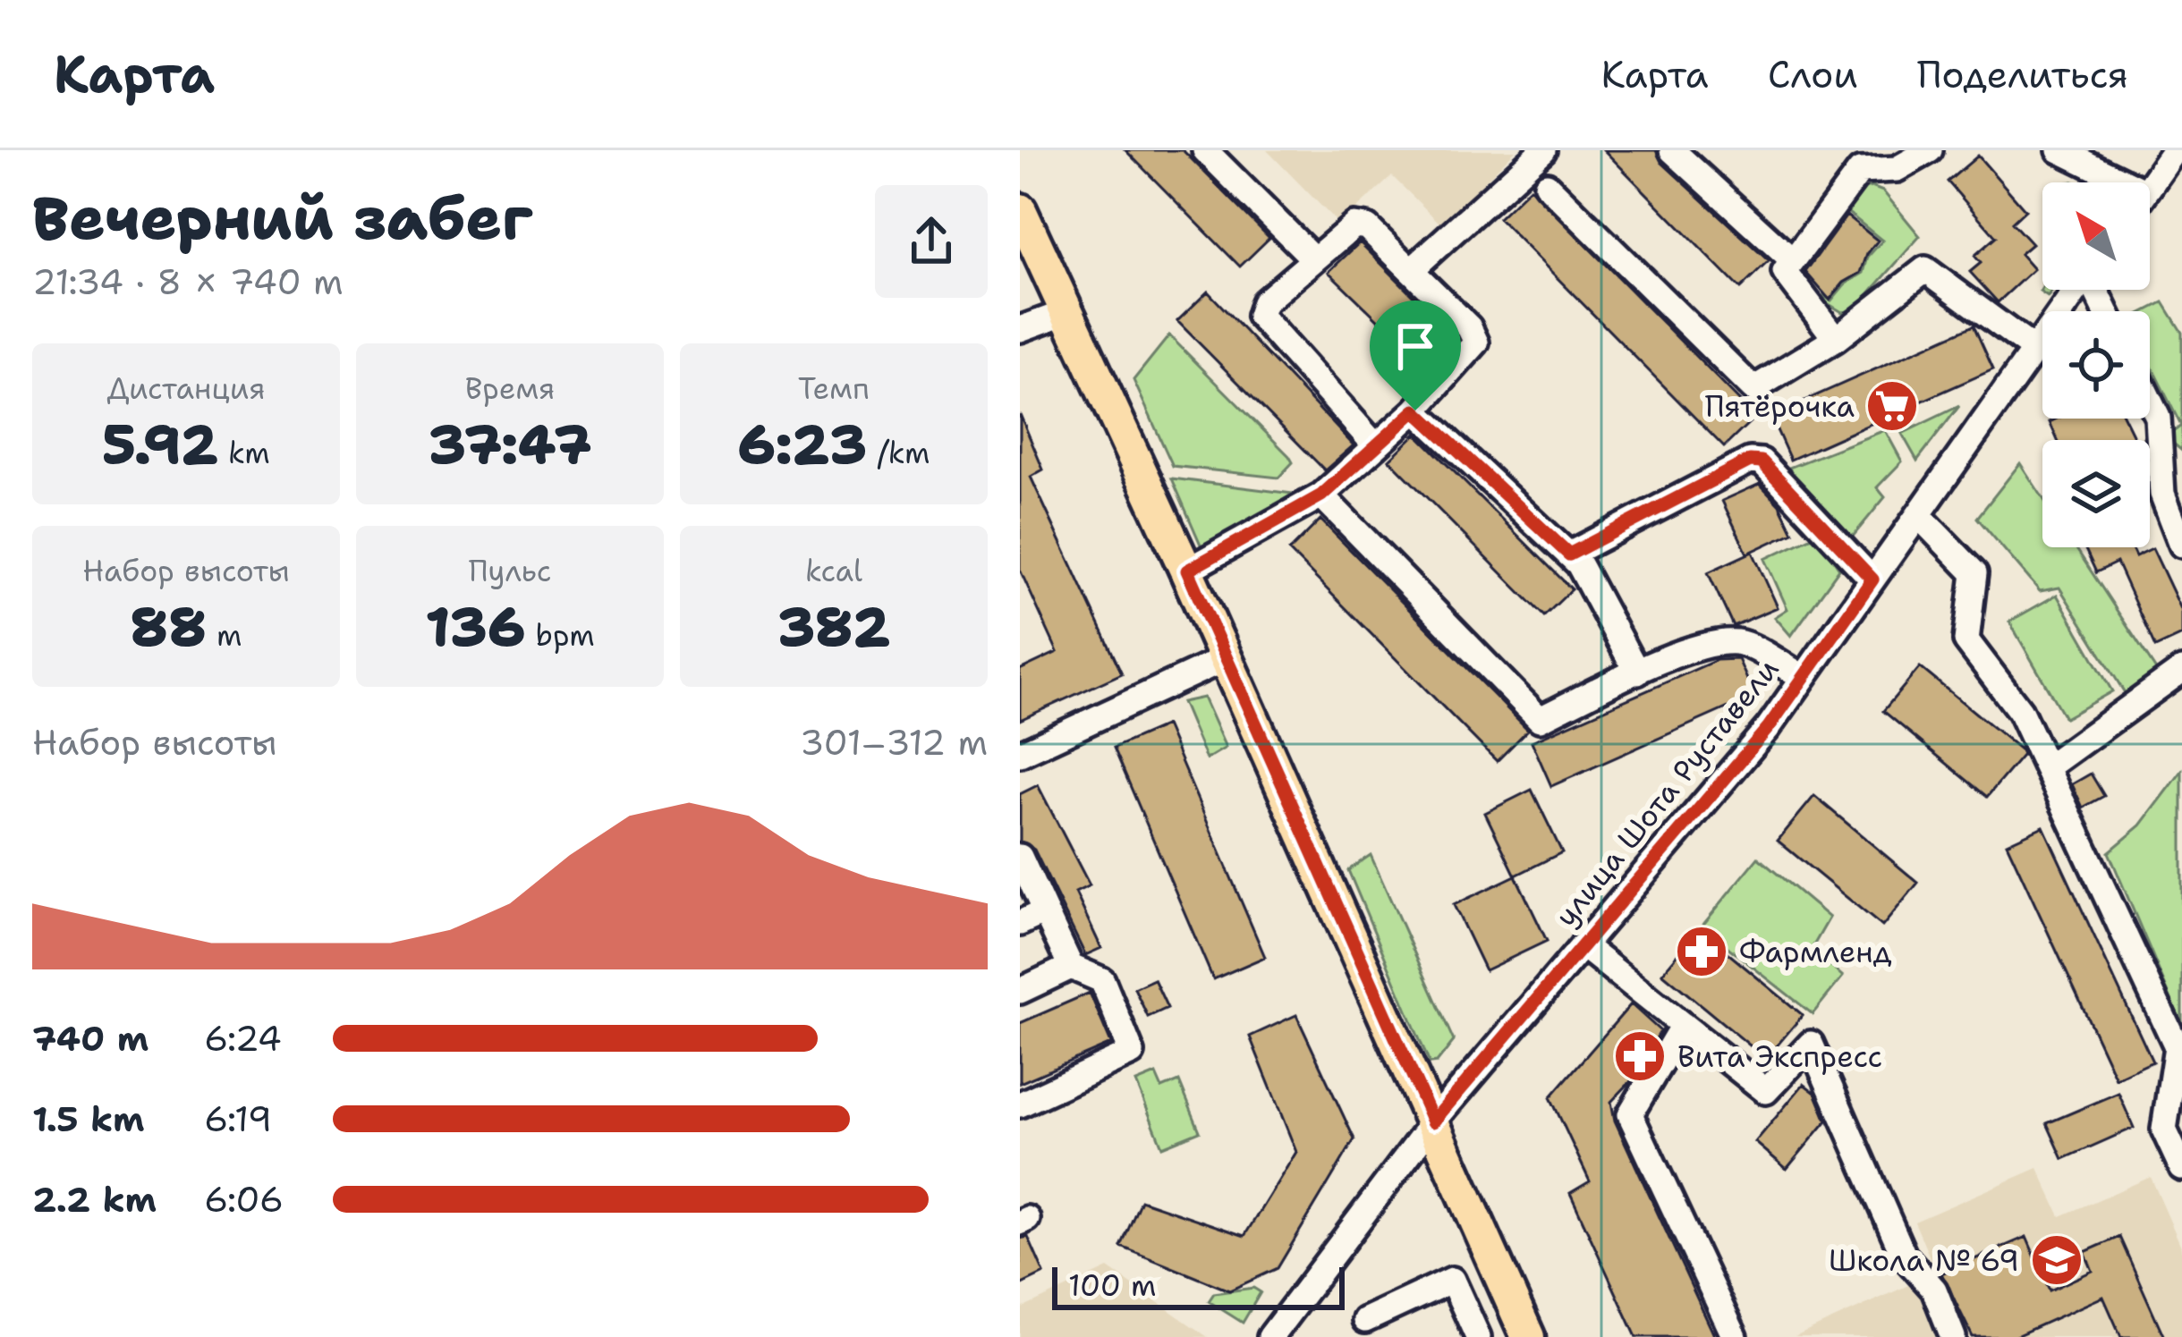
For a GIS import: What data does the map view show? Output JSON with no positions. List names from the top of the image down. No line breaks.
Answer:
{"streets":{"street":["улица Шота Руставели"]},"places":{"supermarket":["Пятёрочка"],"pharmacy":["Фармленд","Вита Экспресс"],"school or university":["Школа № 69"]},"scale_bar":"100 m","north":"top left","page":{"header":"Карта","nav":["Карта","Слои","Поделиться"],"heading":["Вечерний забег","21:34 · 8 × 740 m"],"stats":[["Дистанция","5.92 km"],["Время","37:47"],["Темп","6:23 /km"],["Набор высоты","88 m"],["Пульс","136 bpm"],["kcal","382"]],"chart":["Набор высоты","301–312 m"],"list":[{"name":"740 m","note":"6:24"},{"name":"1.5 km","note":"6:19"},{"name":"2.2 km","note":"6:06"}],"scale":"100 m"}}
